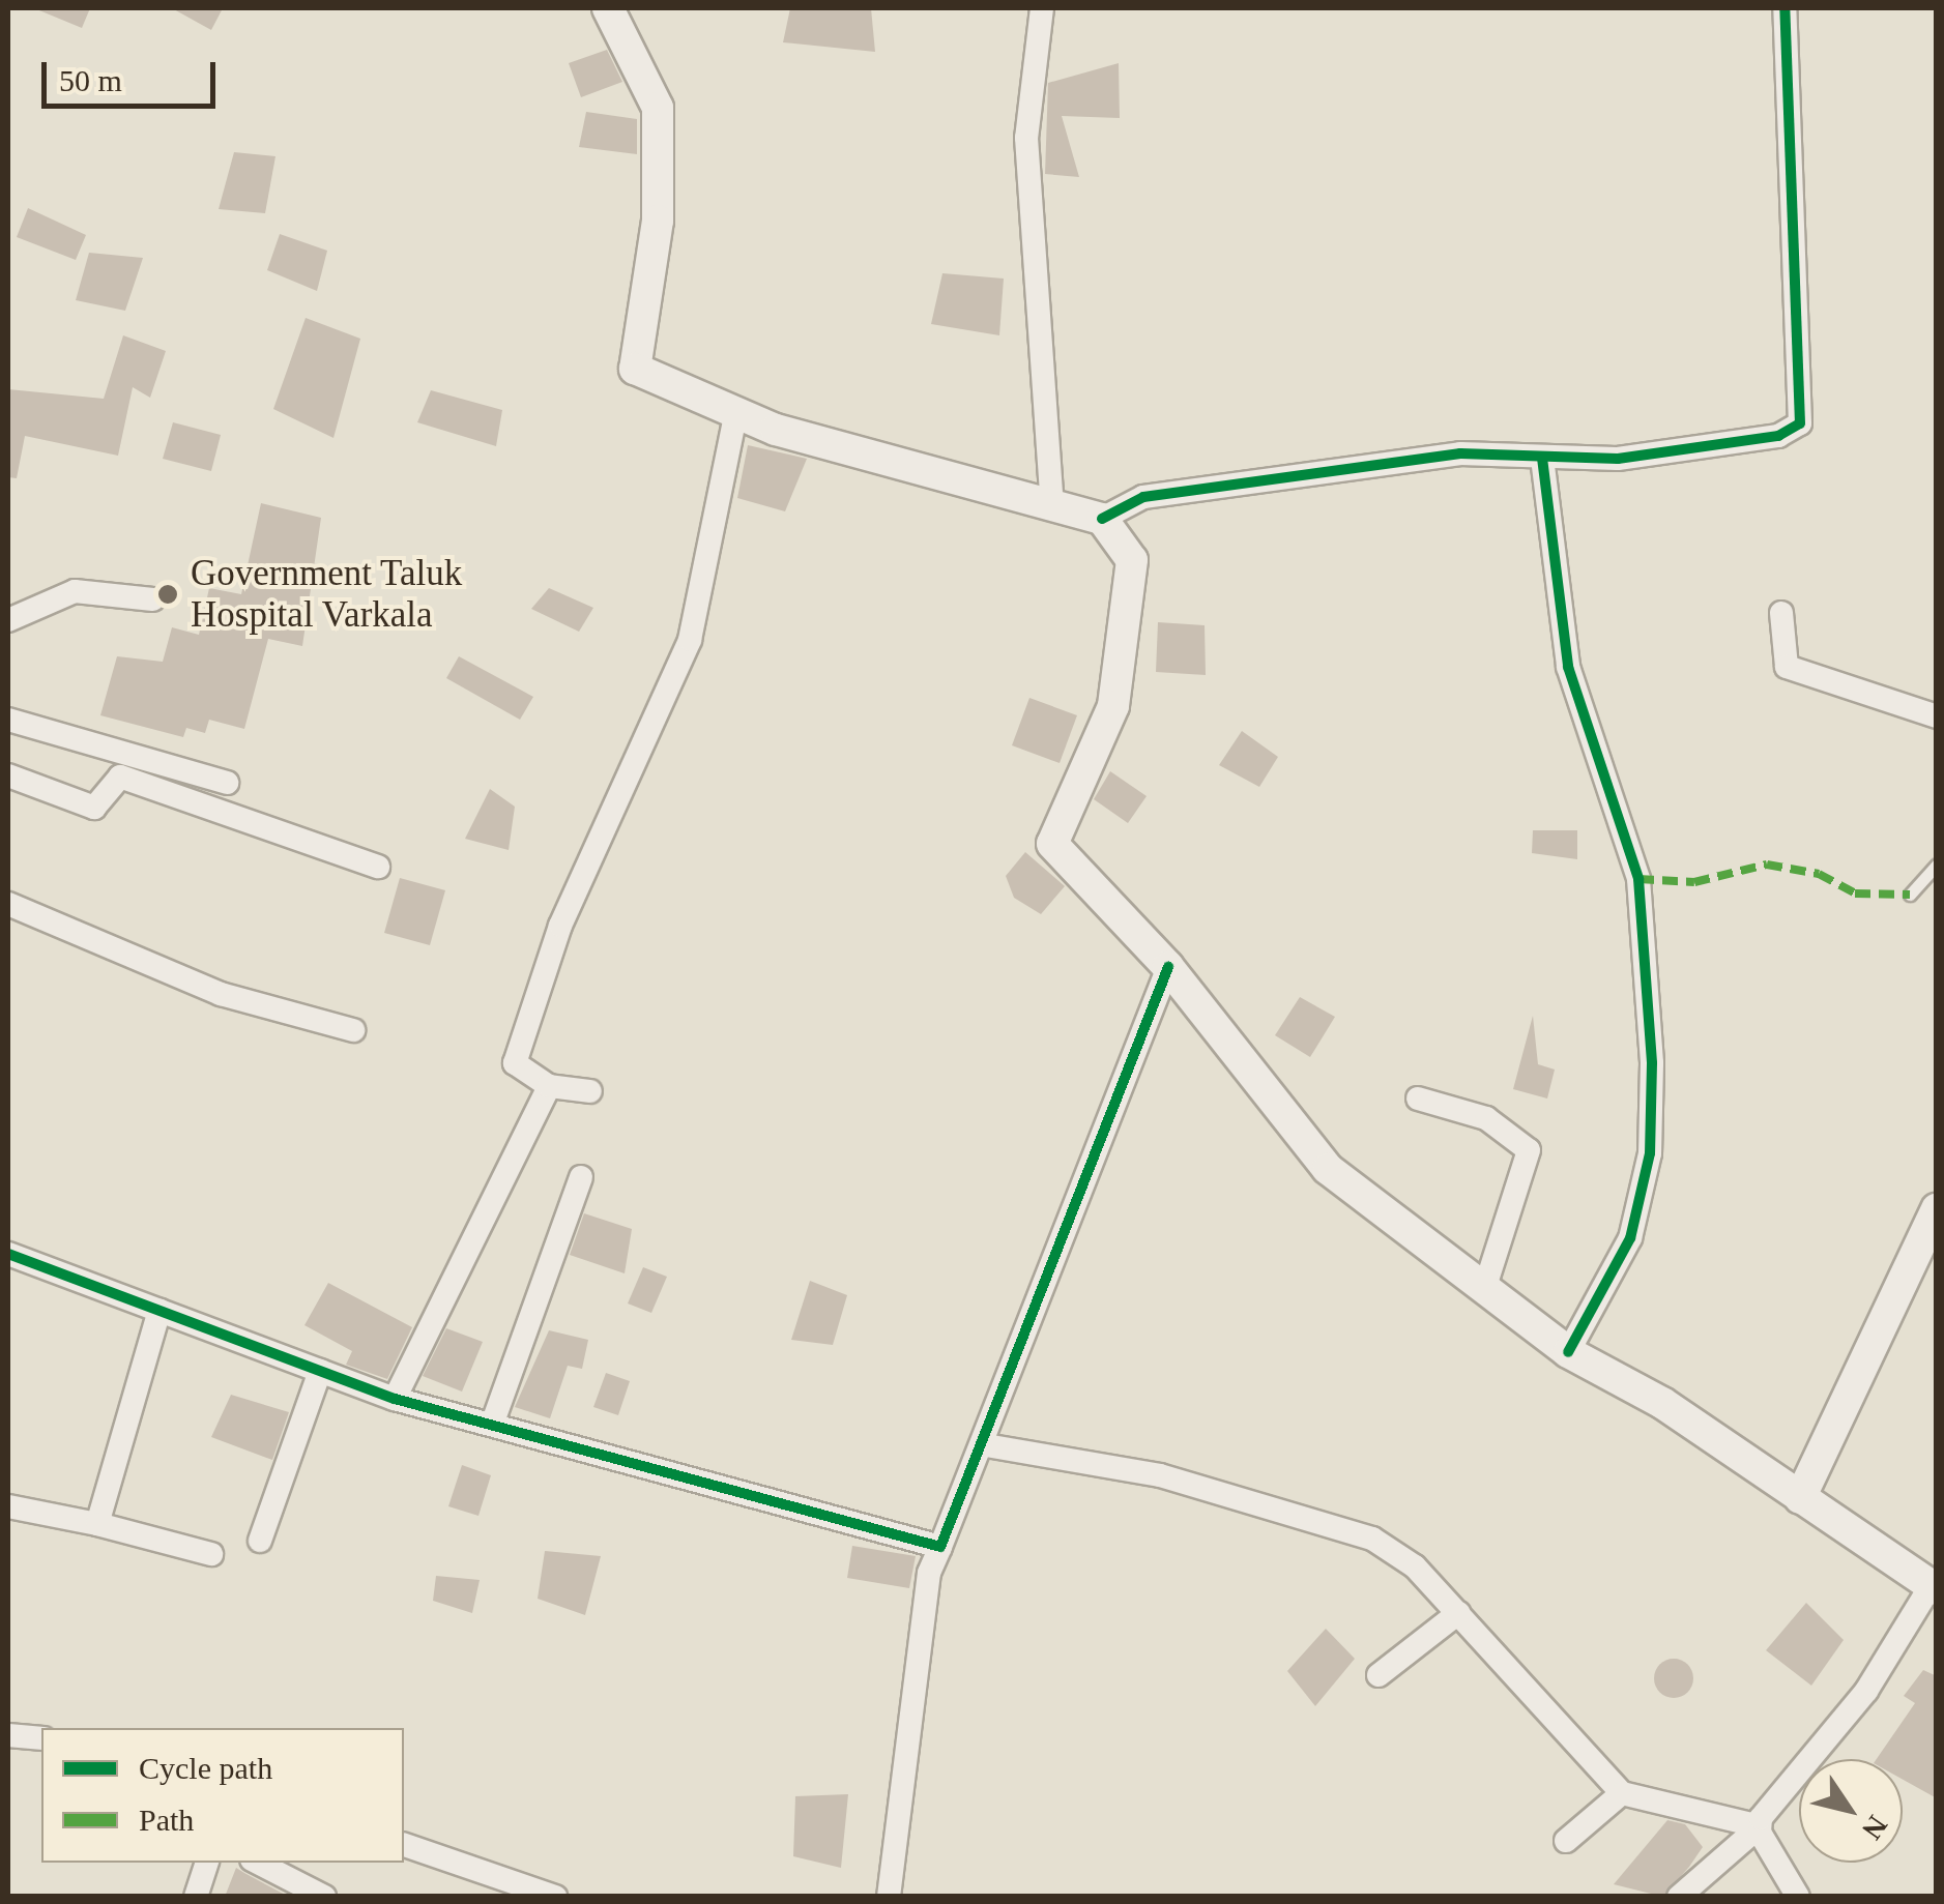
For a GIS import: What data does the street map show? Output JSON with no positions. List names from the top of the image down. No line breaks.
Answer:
{"places":["Government Taluk Hospital Varkala"],"legend":["Cycle path","Path"],"scale_bar":"50 m","north":"bottom right"}
